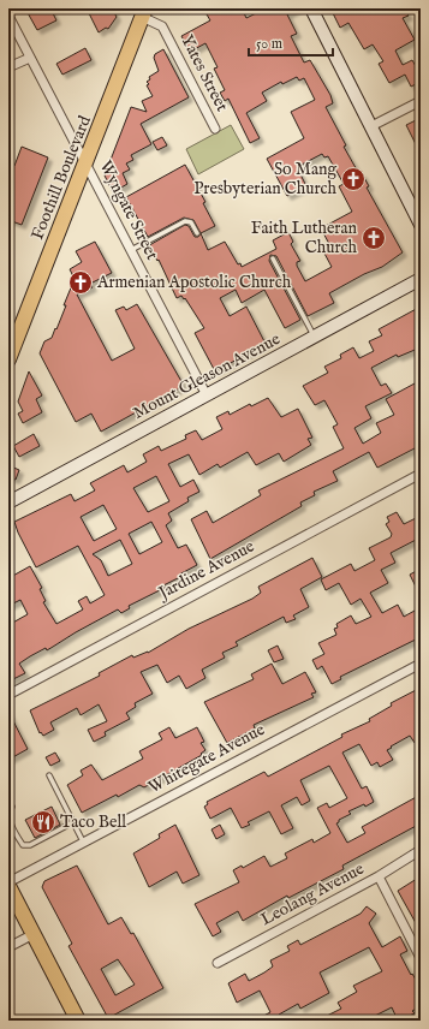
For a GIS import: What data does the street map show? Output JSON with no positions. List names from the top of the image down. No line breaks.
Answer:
{"streets":{"main road":["Foothill Boulevard"],"street":["Yates Street","Wyngate Street","Mount Gleason Avenue","Jardine Avenue","Whitegate Avenue","Leolang Avenue"]},"crossings":[["Yates Street","Foothill Boulevard"],["Foothill Boulevard","Wyngate Street"],["Wyngate Street","Mount Gleason Avenue"]],"places":{"church":["So Mang Presbyterian Church","Faith Lutheran Church","Armenian Apostolic Church"],"restaurant":["Taco Bell"]},"scale_bar":"50 m"}
